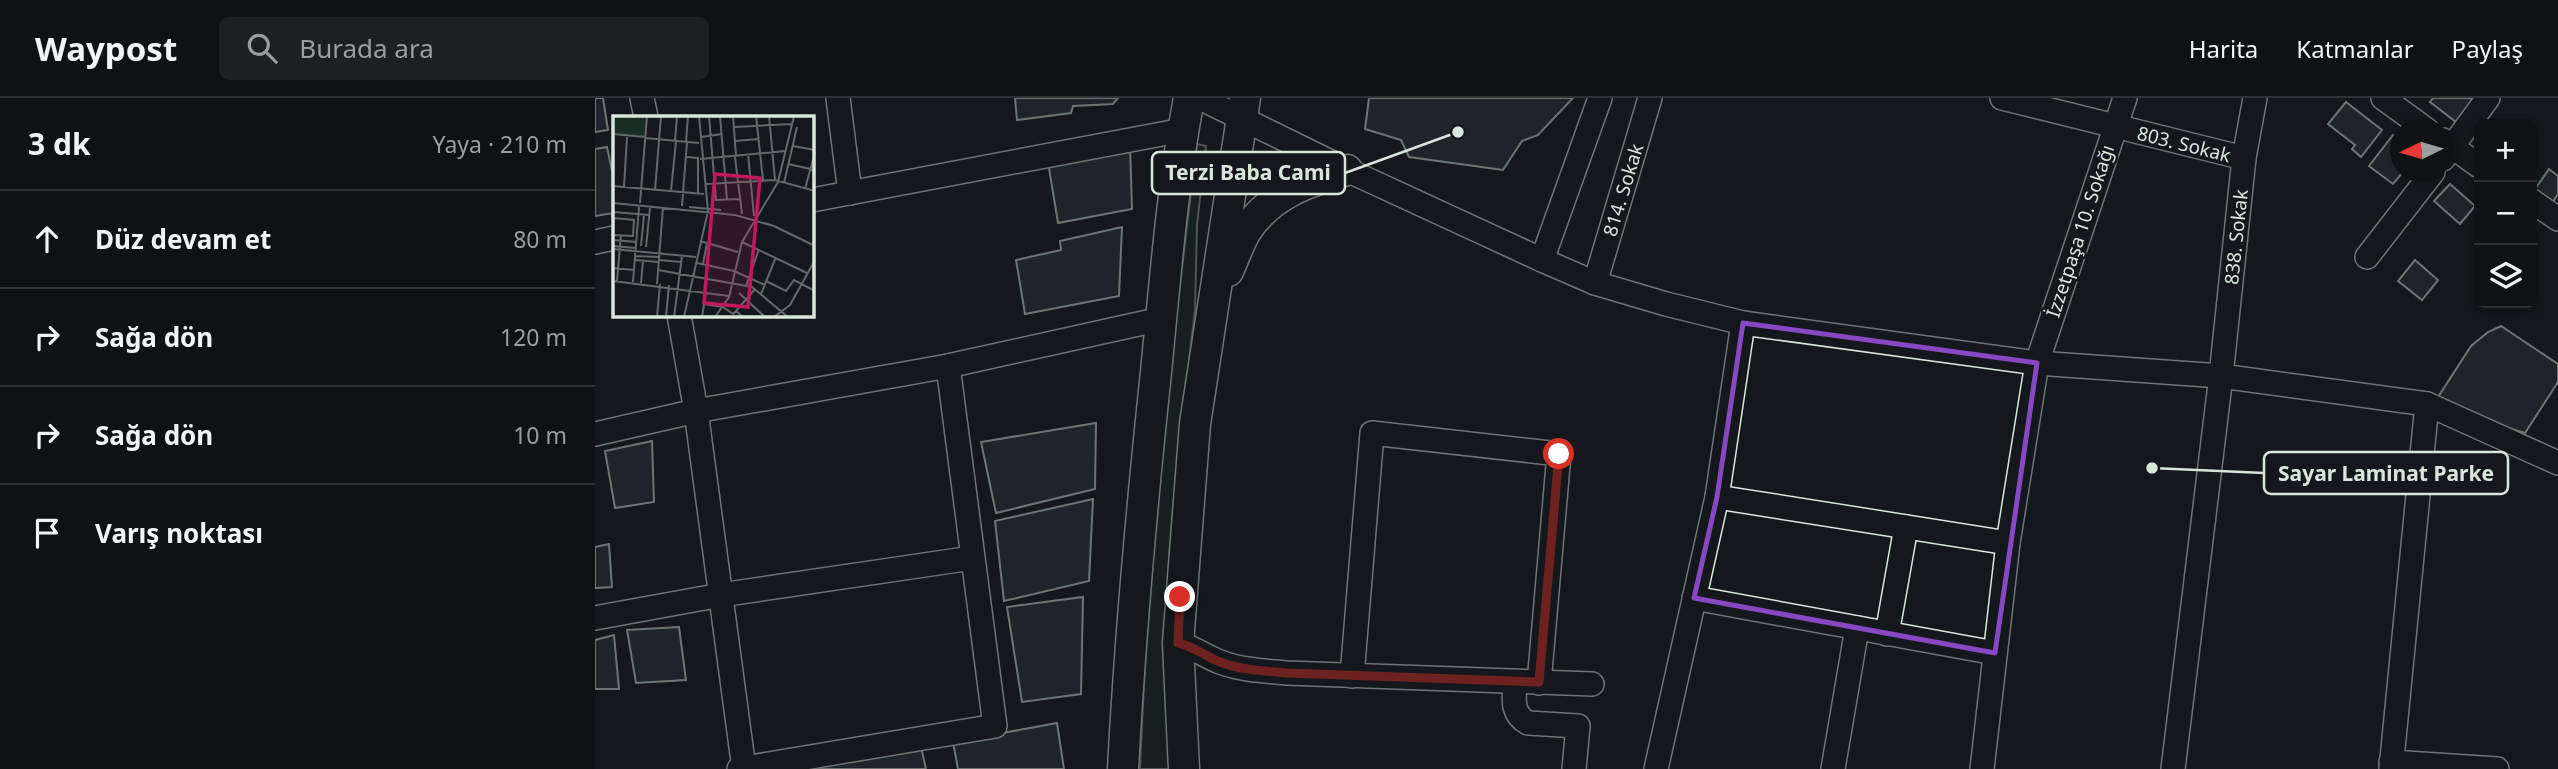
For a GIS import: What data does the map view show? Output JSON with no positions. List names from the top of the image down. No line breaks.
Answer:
{"streets":{"street":["803. Sokak","814. Sokak","İzzetpaşa 10. Sokağı","838. Sokak"]},"crossings":[["803. Sokak","İzzetpaşa 10. Sokağı"],["803. Sokak","838. Sokak"]],"places":["Terzi Baba Cami","Sayar Laminat Parke"],"north":"left","page":{"header":"Waypost","search":"Burada ara","nav":["Harita","Katmanlar","Paylaş"],"heading":["3 dk","Yaya · 210 m"],"map_buttons":["+","−"],"list":[["Düz devam et","80 m"],["Sağa dön","120 m"],["Sağa dön","10 m"],"Varış noktası"]}}
